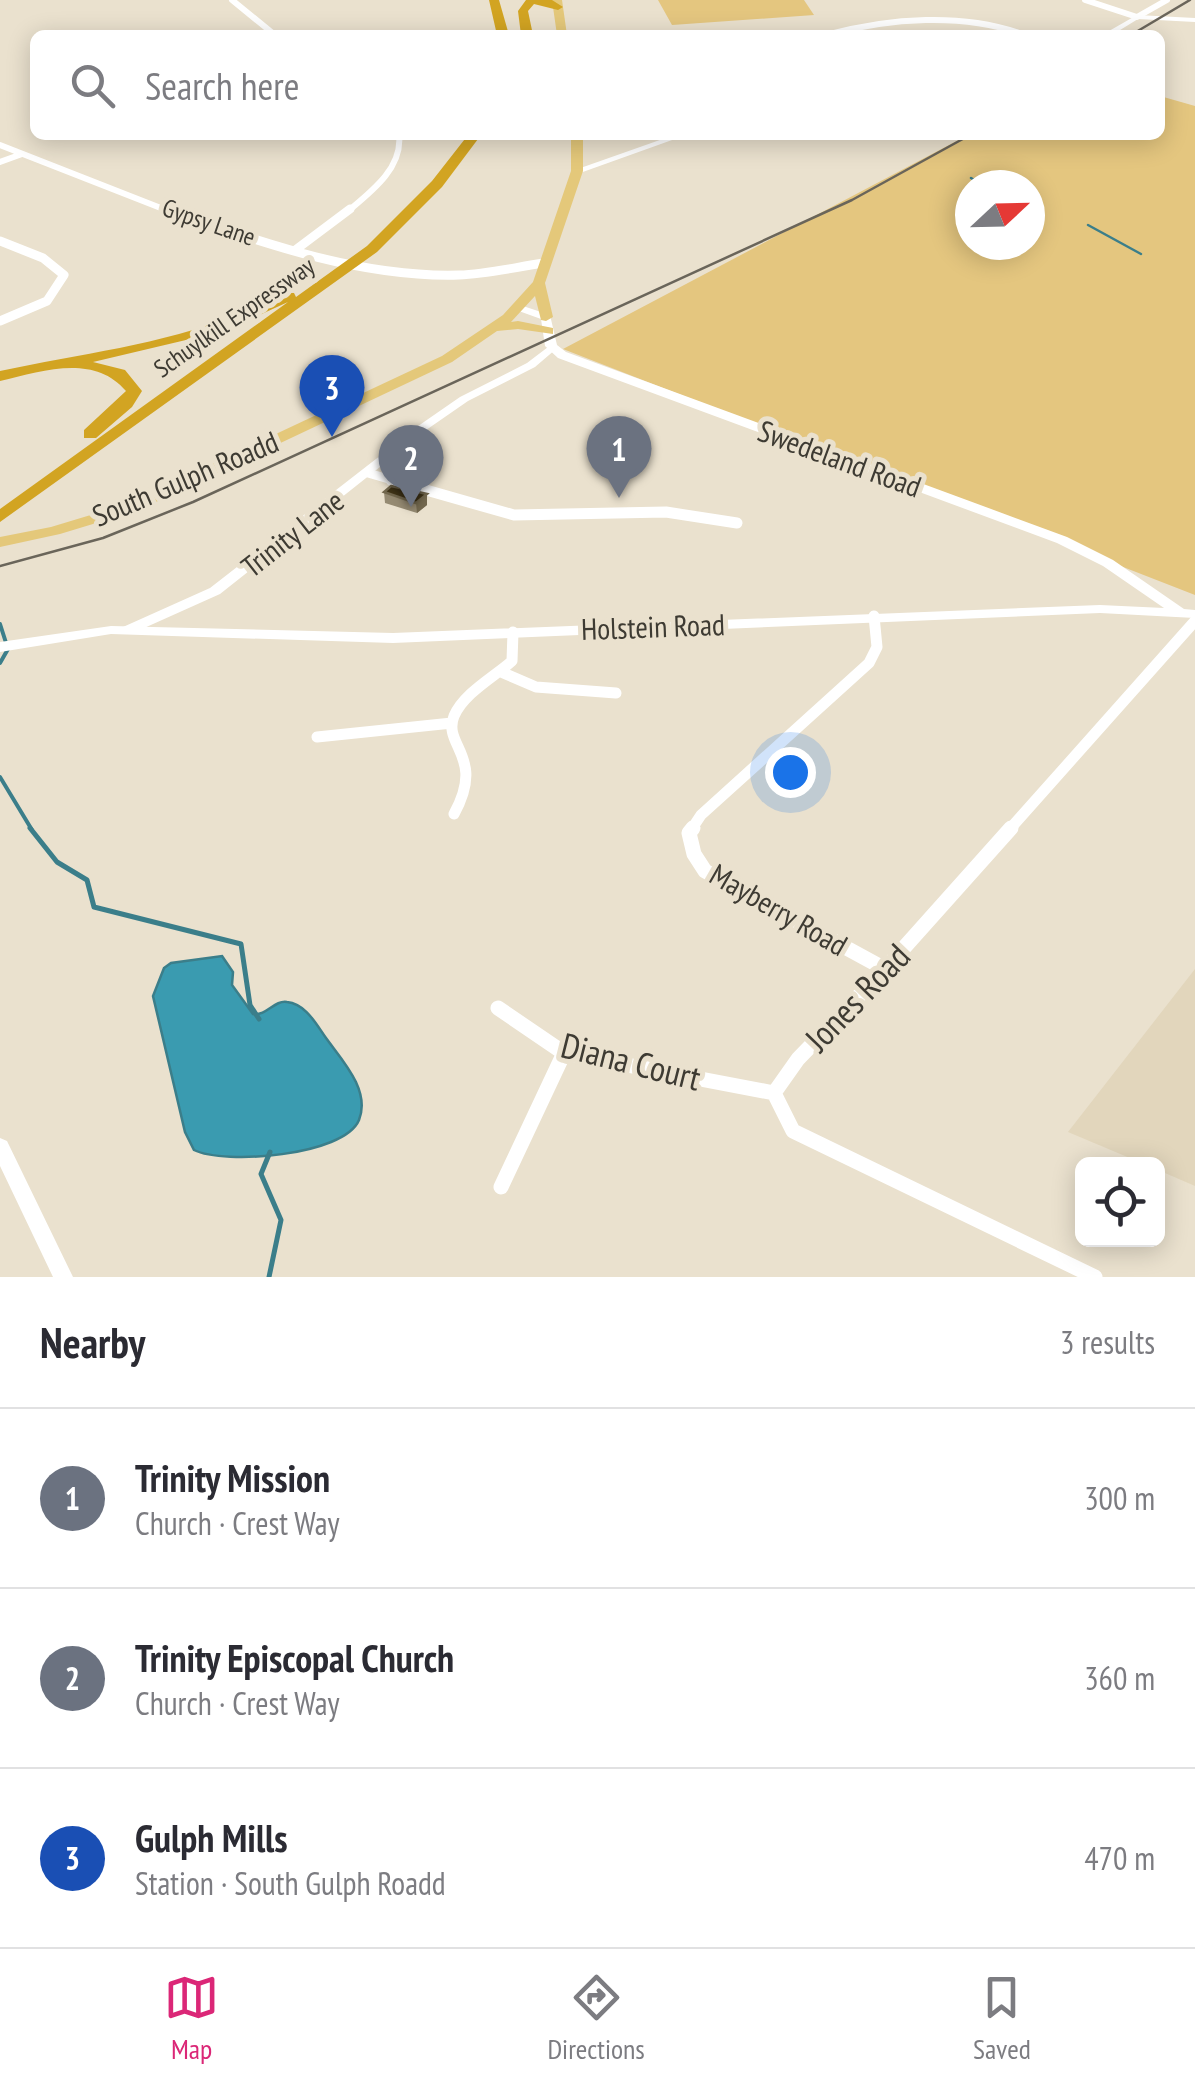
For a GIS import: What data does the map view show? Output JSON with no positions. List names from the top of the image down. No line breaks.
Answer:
{"streets":{"highway":["Schuylkill Expressway"],"main road":["Swedeland Road","South Gulph Roadd","Trinity Lane","Holstein Road"],"street":["Gypsy Lane","Mayberry Road","Jones Road","Diana Court"]},"crossings":[["Gypsy Lane","Schuylkill Expressway"],["Swedeland Road","South Gulph Roadd"],["Swedeland Road","Trinity Lane"],["Swedeland Road","Holstein Road"],["Trinity Lane","Holstein Road"],["Holstein Road","Mayberry Road"],["Mayberry Road","Jones Road"],["Jones Road","Diana Court"]],"north":"right","page":{"search":"Search here","pins":["3","1","2"],"heading":["Nearby","3 results"],"list":[{"mark":"1","name":"Trinity Mission","note":"Church · Crest Way","value":"300 m"},{"mark":"2","name":"Trinity Episcopal Church","note":"Church · Crest Way","value":"360 m"},{"mark":"3","name":"Gulph Mills","note":"Station · South Gulph Roadd","value":"470 m"}],"nav":["Map","Directions","Saved"]}}
